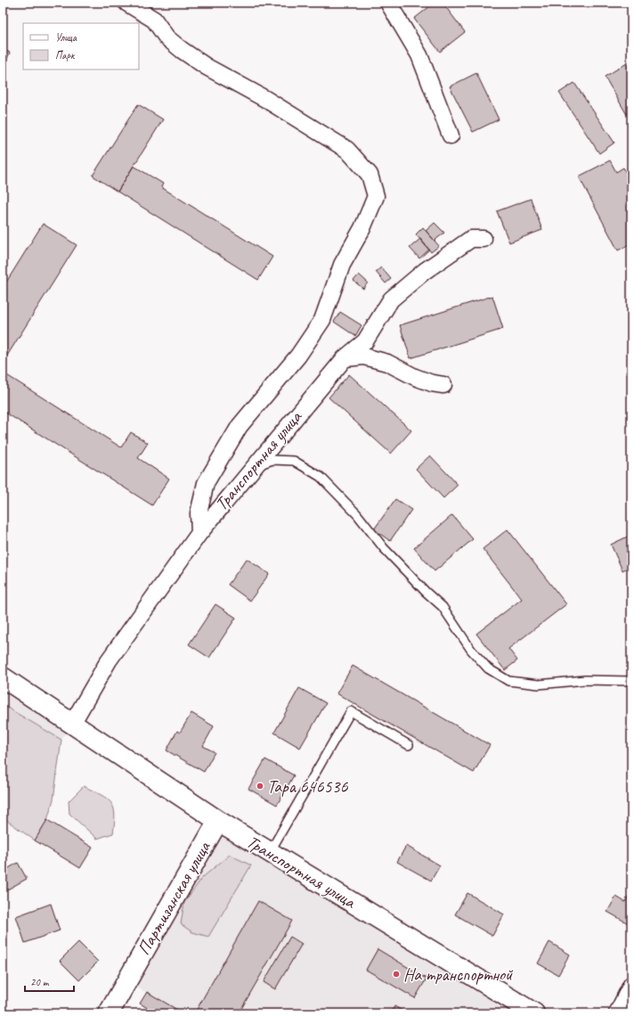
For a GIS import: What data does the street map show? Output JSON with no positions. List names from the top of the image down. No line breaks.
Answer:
{"streets":{"main road":["Транспортная улица","Партизанская улица"]},"crossings":[["Транспортная улица","Партизанская улица"]],"places":["Тара 646536","На транспортной"],"legend":["Улица","Парк"],"scale_bar":"20 m"}
